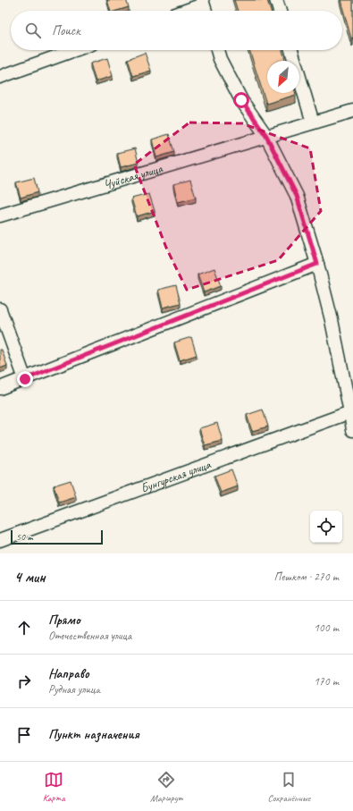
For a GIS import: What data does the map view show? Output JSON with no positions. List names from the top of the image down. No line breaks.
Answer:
{"streets":{"street":["Чуйская улица","Бунгурская улица"]},"scale_bar":"50 m","north":"bottom left","page":{"search":"Поиск","scale":"50 m","heading":["4 мин","Пешком · 270 m"],"list":[["Прямо","Отечественная улица","100 m"],["Направо","Рудная улица","170 m"],"Пункт назначения"],"nav":["Карта","Маршрут","Сохранённые"]}}
